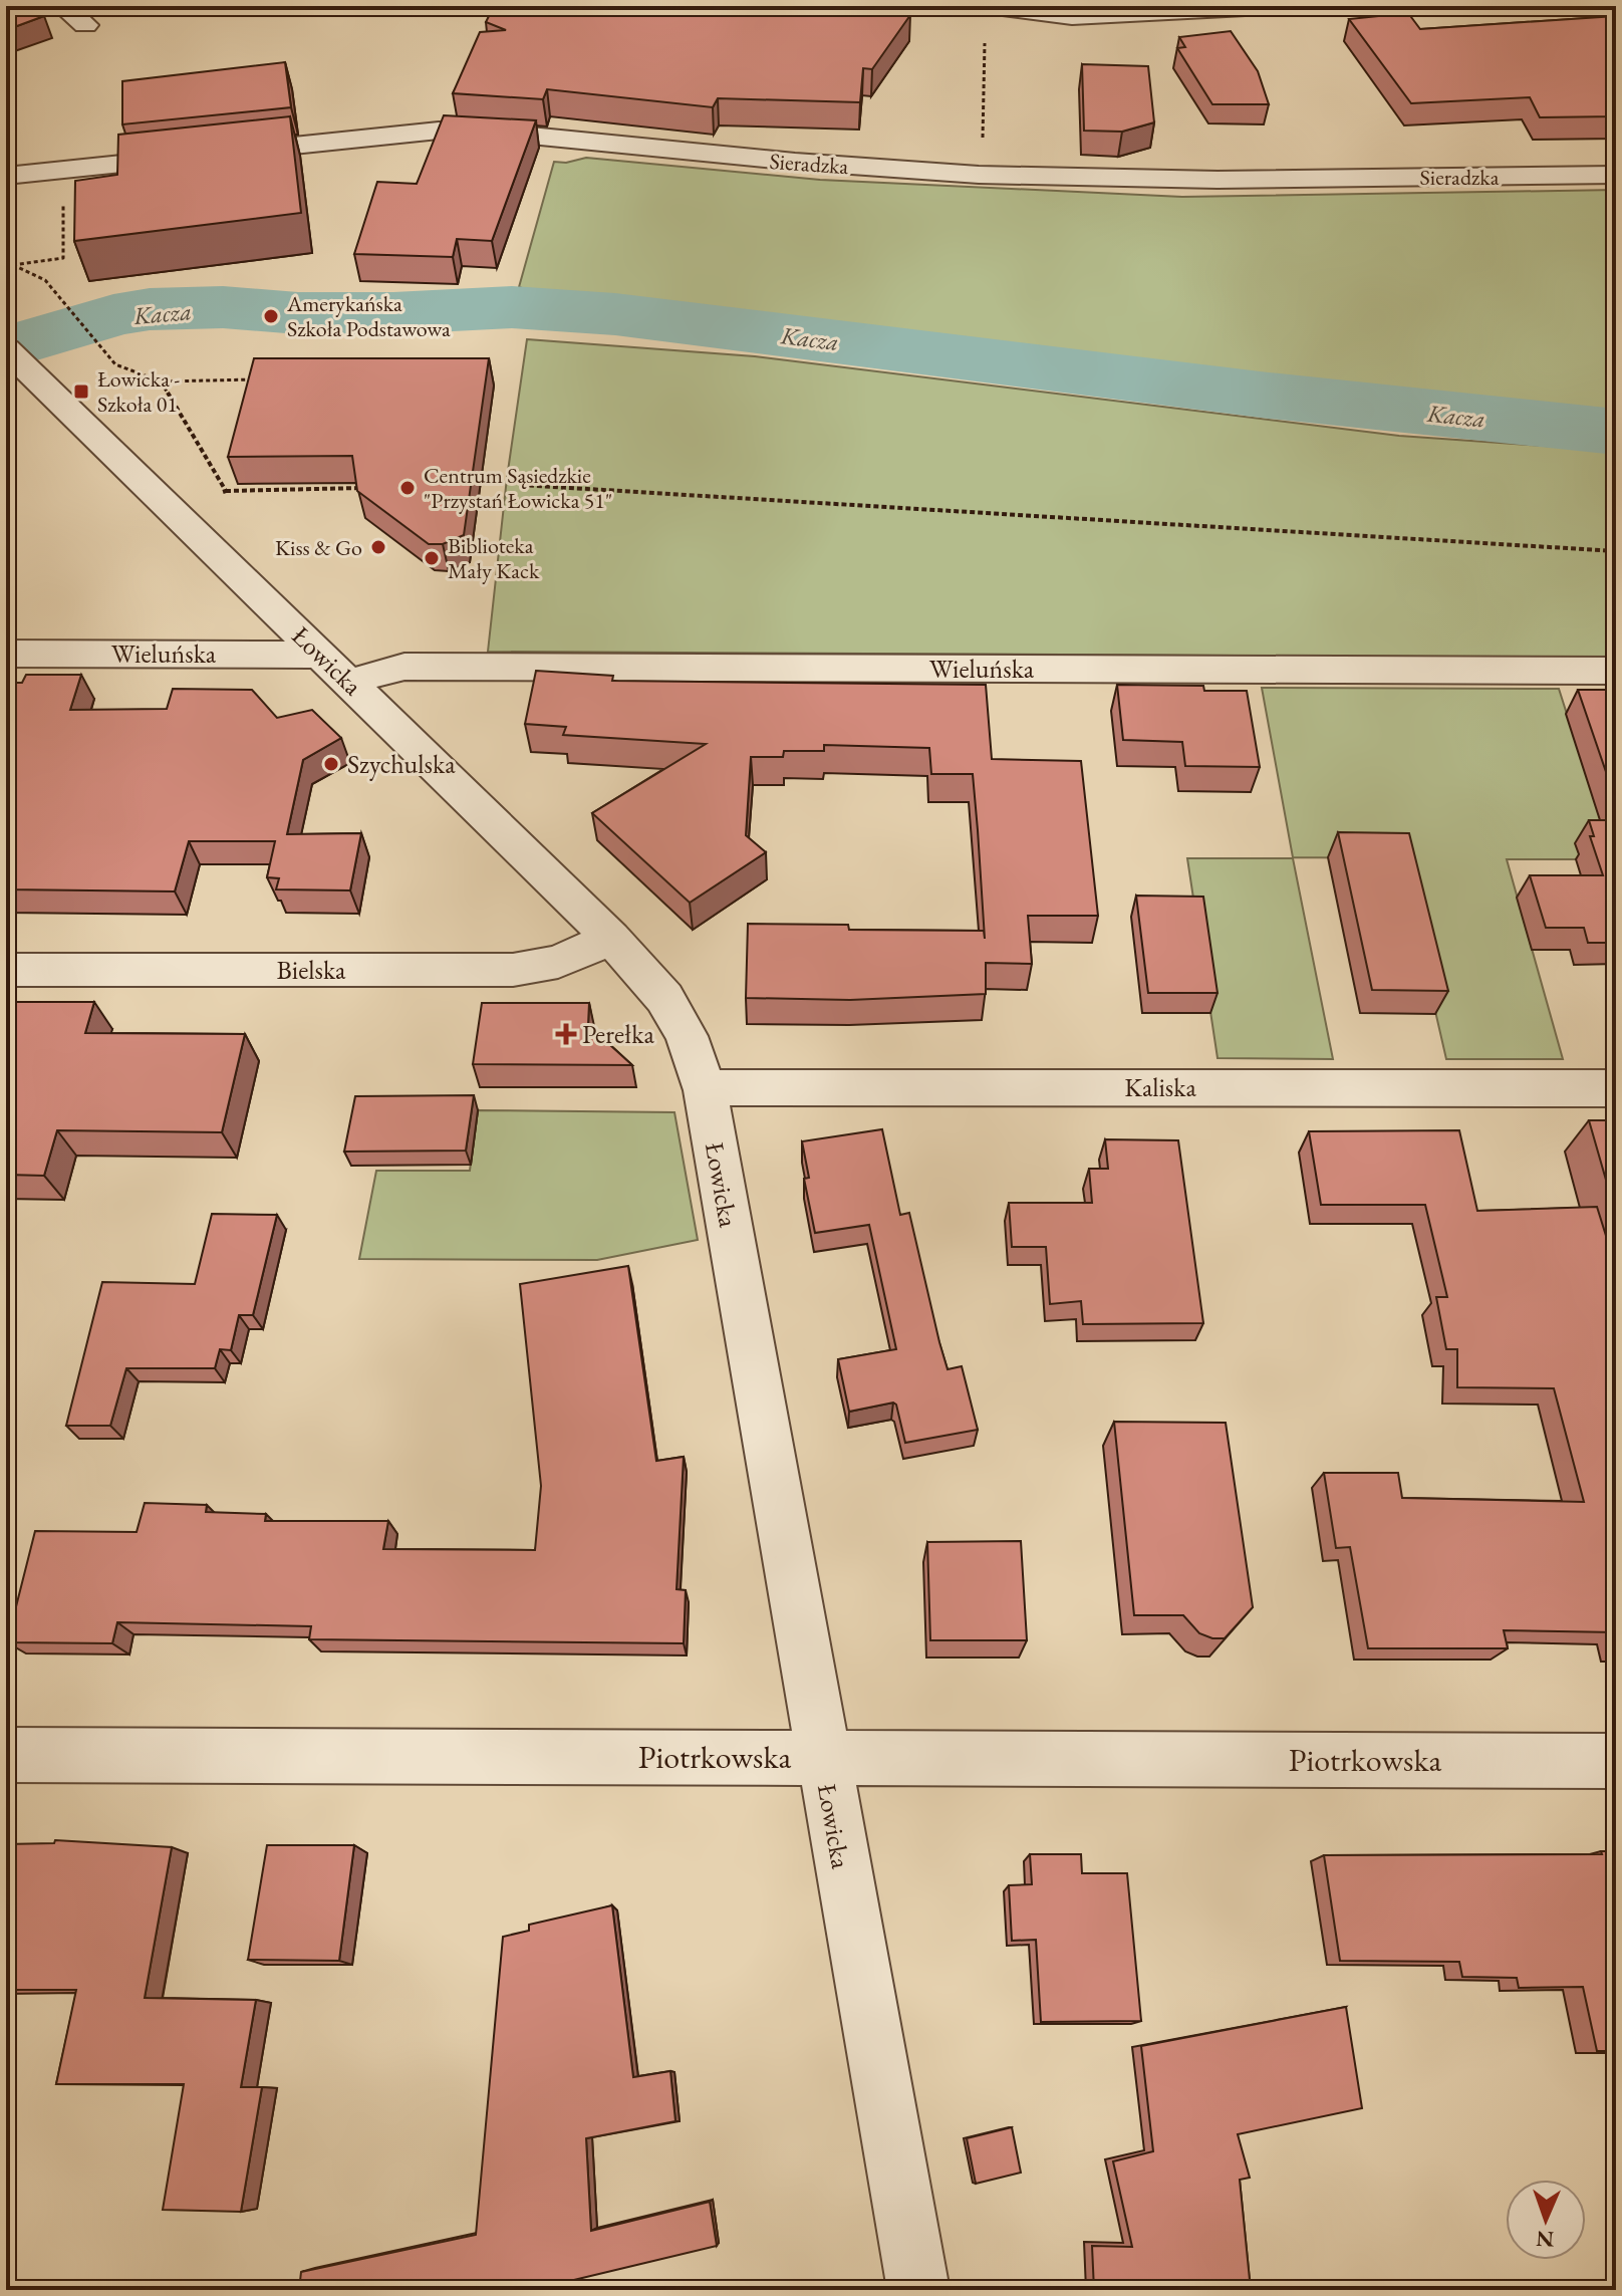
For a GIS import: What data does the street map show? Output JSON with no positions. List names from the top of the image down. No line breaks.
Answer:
{"streets":{"street":["Sieradzka","Wieluńska","Łowicka","Bielska","Kaliska","Piotrkowska"]},"crossings":[["Wieluńska","Łowicka"],["Łowicka","Bielska"],["Łowicka","Kaliska"],["Łowicka","Piotrkowska"]],"water":["Kacza"],"places":{"other":["Amerykańska Szkoła Podstawowa","Centrum Sąsiedzkie \"Przystań Łowicka 51\"","Kiss & Go","Biblioteka Mały Kack","Szychulska"],"transit":["Łowicka - Szkoła 01"],"health":["Perełka"]},"north":"bottom"}
